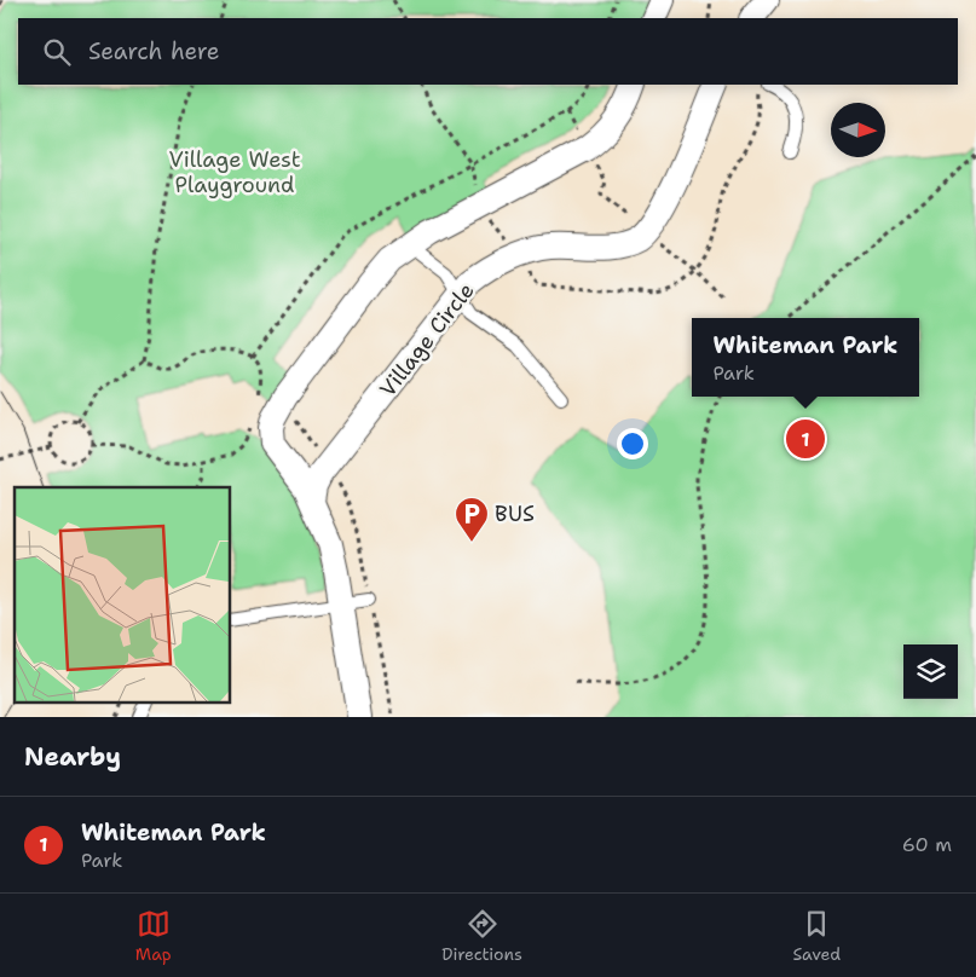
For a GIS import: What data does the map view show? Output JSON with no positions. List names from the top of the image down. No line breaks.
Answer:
{"streets":{"street":["Village Circle"]},"parks":["Village West Playground"],"places":{"parking":["BUS"]},"north":"right","page":{"search":"Search here","popup":["Whiteman Park","Park"],"pins":"1","heading":"Nearby","list":[{"mark":"1","name":"Whiteman Park","note":"Park","value":"60 m"}],"nav":["Map","Directions","Saved"]}}
